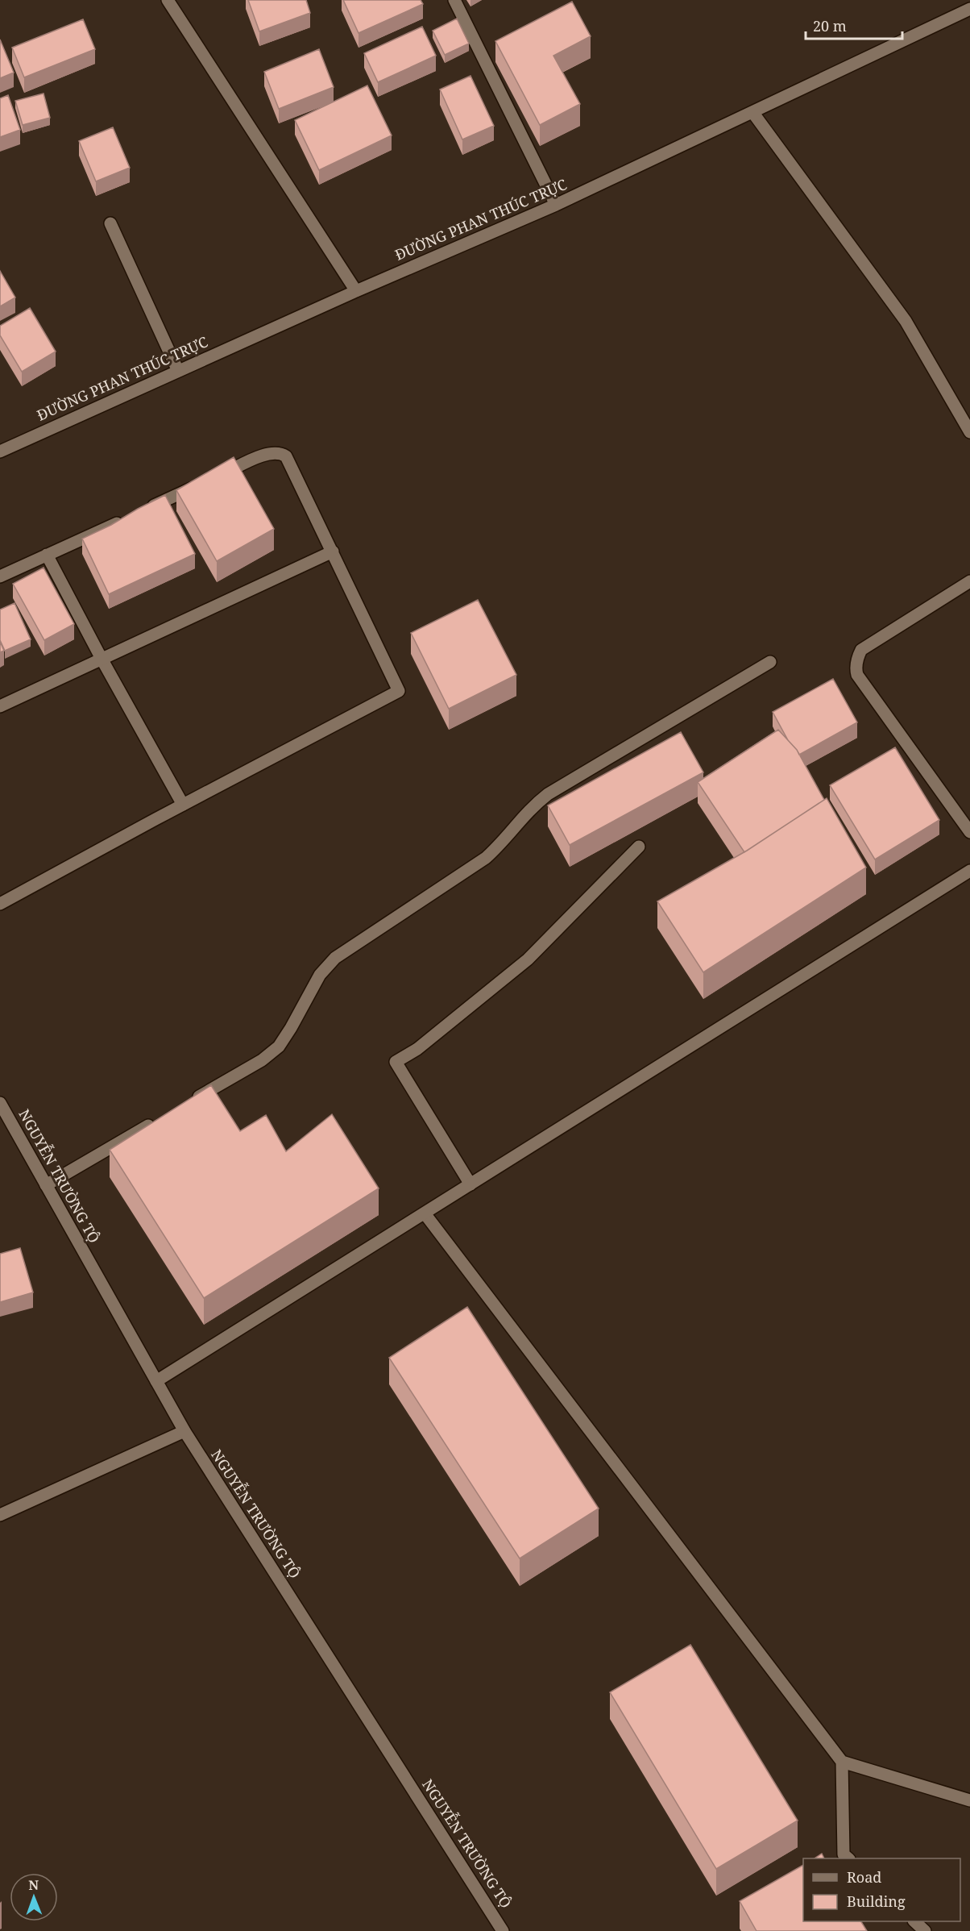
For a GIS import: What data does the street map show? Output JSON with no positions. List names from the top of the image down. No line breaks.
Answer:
{"streets":{"street":["ĐƯỜNG PHAN THÚC TRỰC","NGUYỄN TRƯỜNG TỘ"]},"legend":["Road","Building"],"scale_bar":"20 m","north":"top"}
